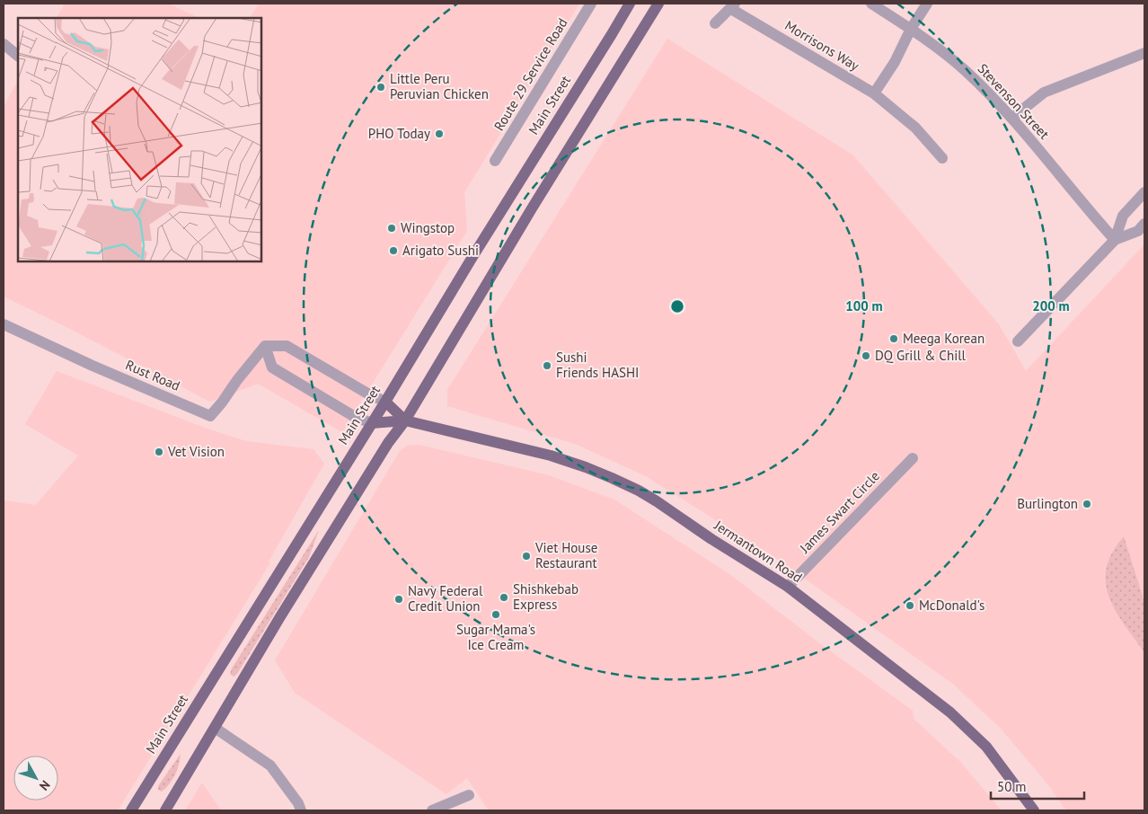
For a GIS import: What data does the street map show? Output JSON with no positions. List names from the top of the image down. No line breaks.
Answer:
{"streets":{"main road":["Main Street","Jermantown Road"],"street":["Morrisons Way","Route 29 Service Road","Stevenson Street","Rust Road","James Swart Circle"]},"crossings":[["Main Street","Jermantown Road"],["James Swart Circle","Jermantown Road"]],"places":["Little Peru Peruvian Chicken","PHO Today","Wingstop","Arigato Sushi","Meega Korean","DQ Grill & Chill","Sushi Friends HASHI","Vet Vision","Burlington","Viet House Restaurant","Shishkebab Express","Navy Federal Credit Union","McDonald's","Sugar Mama's Ice Cream"],"scale_bar":"50 m","north":"bottom right","rings":["100 m","200 m"]}
